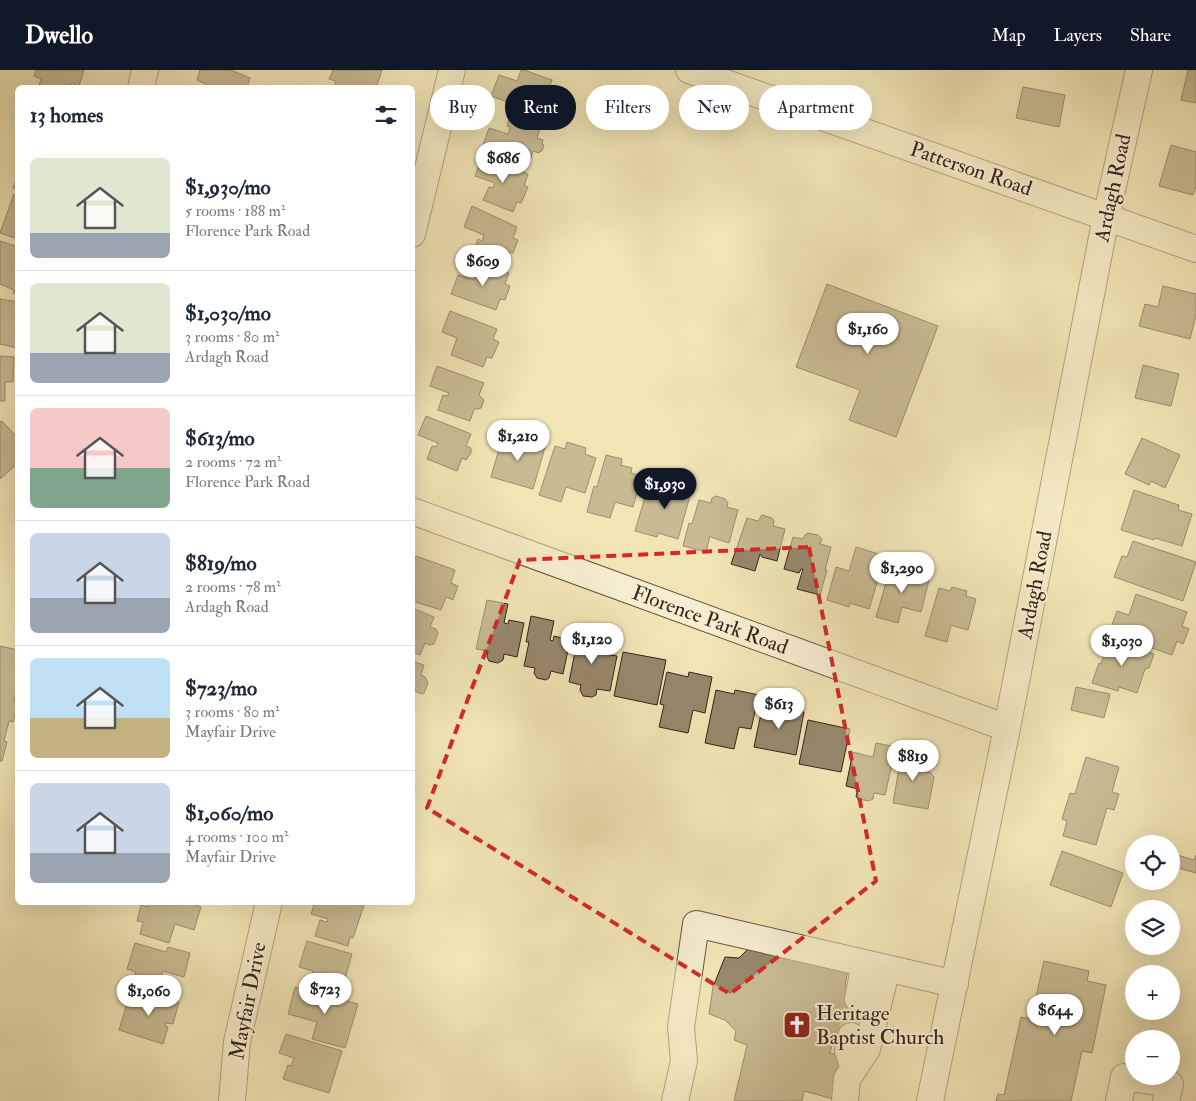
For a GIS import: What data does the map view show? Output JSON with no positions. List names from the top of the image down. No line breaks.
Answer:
{"streets":{"street":["Patterson Road","Ardagh Road","Florence Park Road","Mayfair Drive"]},"crossings":[["Patterson Road","Ardagh Road"],["Ardagh Road","Florence Park Road"]],"places":{"church":["Heritage Baptist Church"]},"page":{"header":"Dwello","nav":["Map","Layers","Share"],"chip":["Buy","Rent","Filters","New","Apartment"],"heading":"13 homes","price":["$686","$609","$1,160","$1,210","$1,930","$1,290","$1,120","$1,030","$613","$819","$723","$1,060","$644"],"list":[{"name":"$1,930/mo","note":"5 rooms · 188 m² · Florence Park Road"},{"name":"$1,030/mo","note":"3 rooms · 80 m² · Ardagh Road"},{"name":"$613/mo","note":"2 rooms · 72 m² · Florence Park Road"},{"name":"$819/mo","note":"2 rooms · 78 m² · Ardagh Road"},{"name":"$723/mo","note":"3 rooms · 80 m² · Mayfair Drive"},{"name":"$1,060/mo","note":"4 rooms · 100 m² · Mayfair Drive"}],"map_buttons":["+","−"]}}
